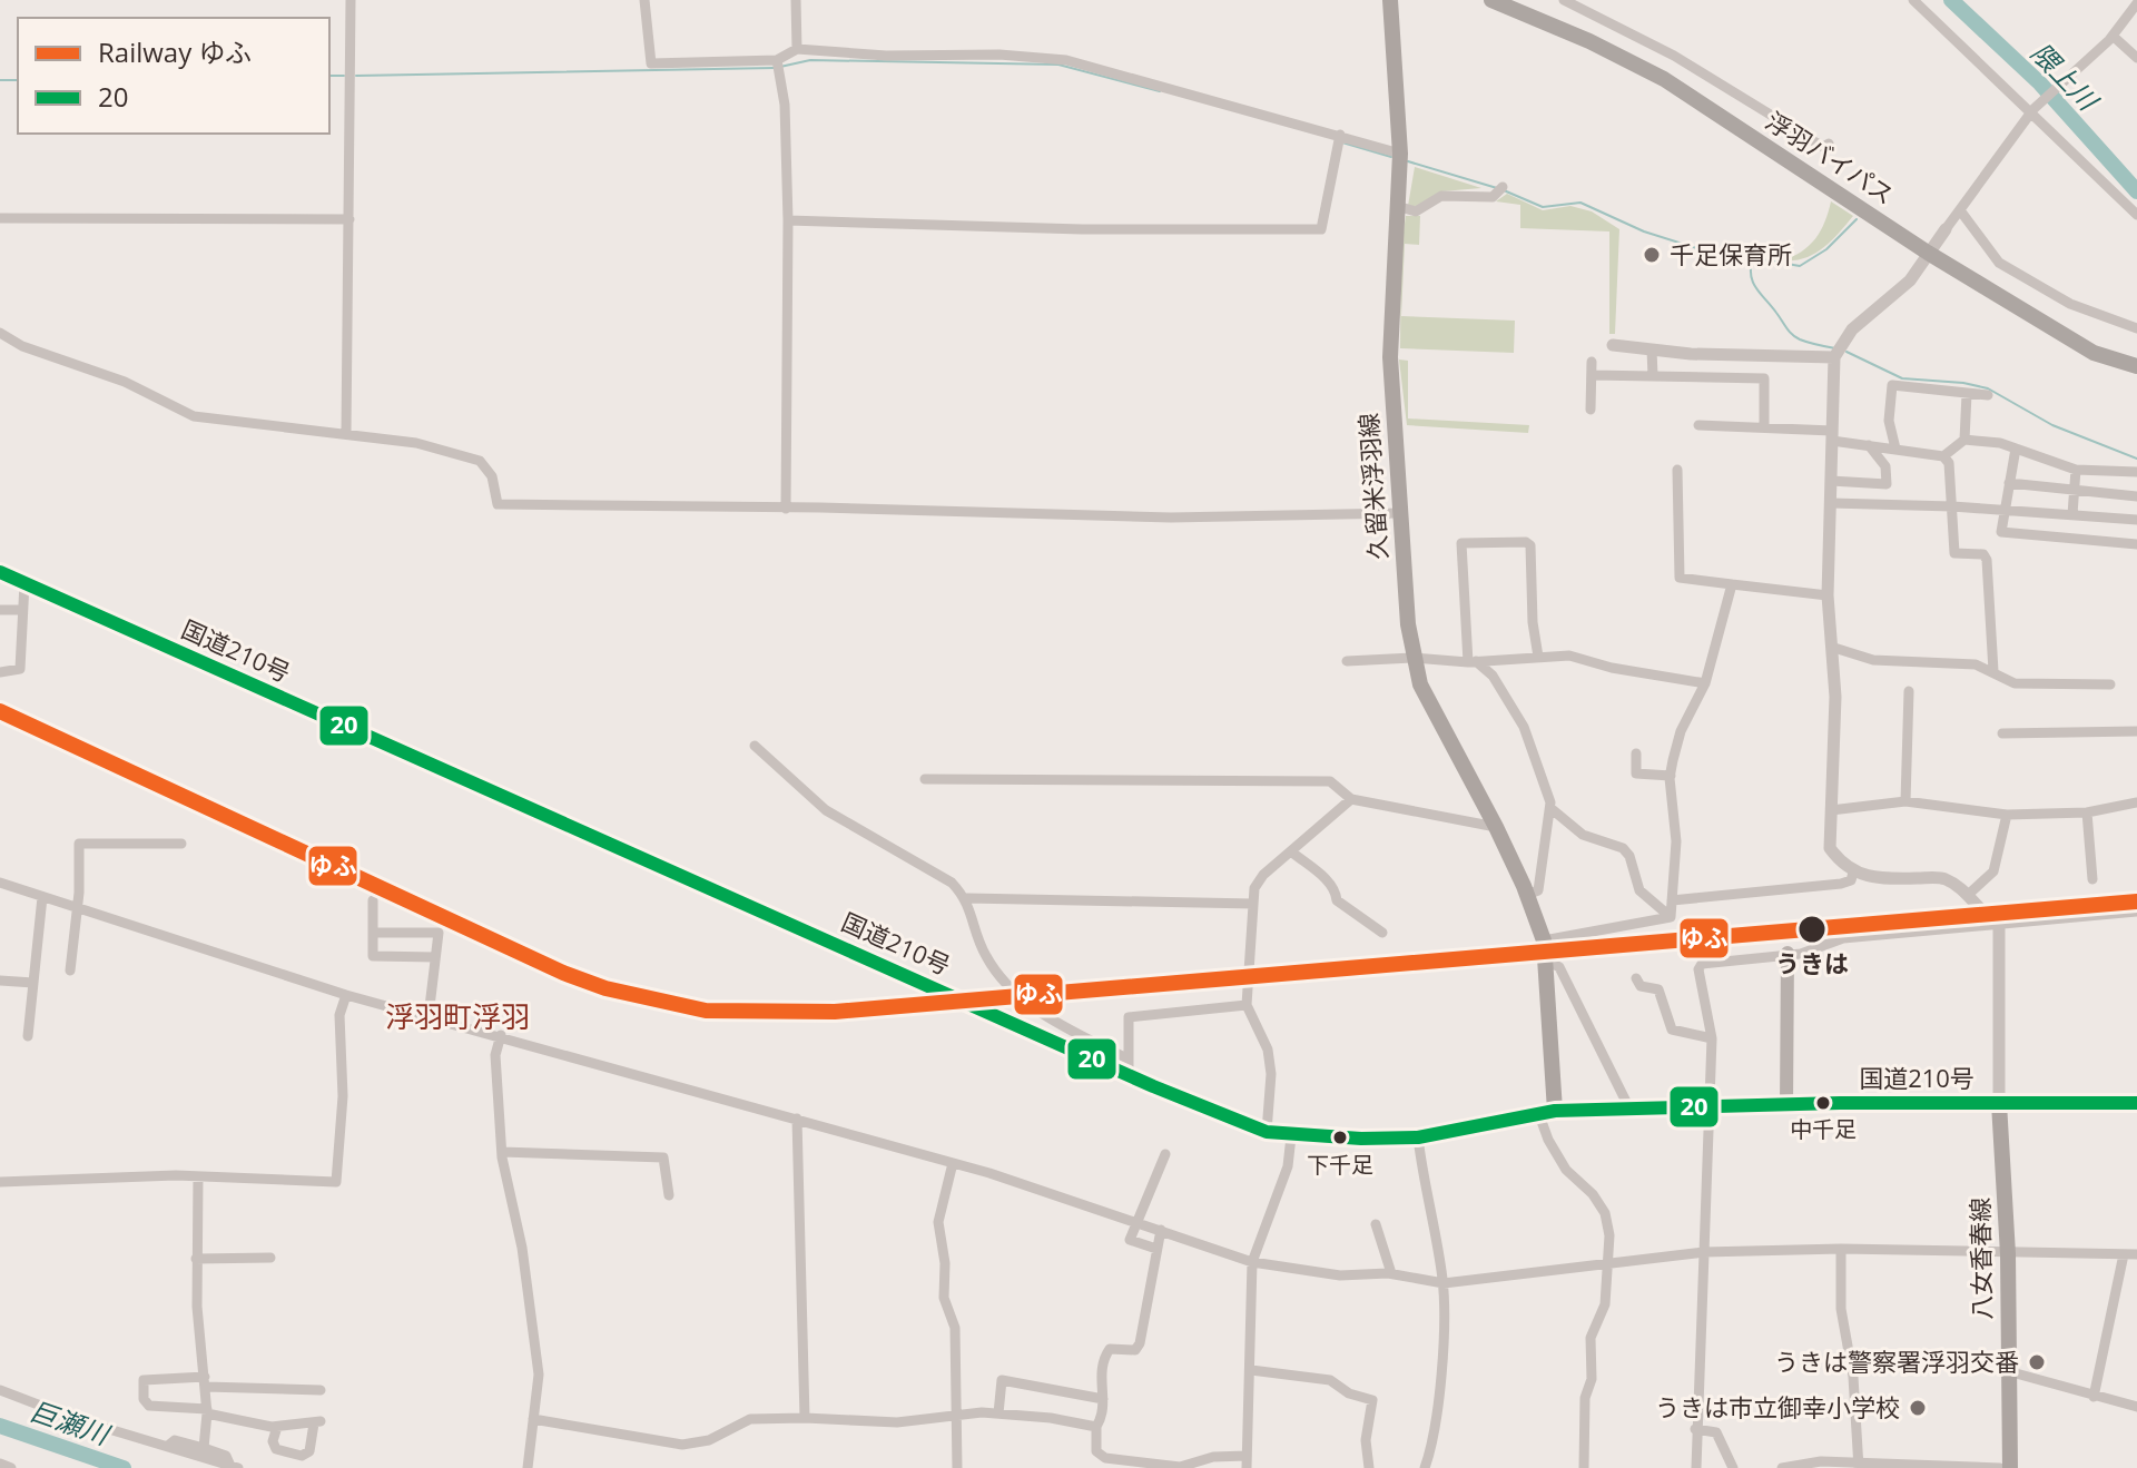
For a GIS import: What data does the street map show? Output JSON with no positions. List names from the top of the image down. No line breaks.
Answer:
{"streets":{"highway":["浮羽バイパス","国道210号"],"main road":["久留米浮羽線","八女香春線"]},"crossings":[["久留米浮羽線","国道210号"],["国道210号","八女香春線"]],"districts":["浮羽町浮羽"],"water":["隈上川","巨瀬川"],"places":["千足保育所","うきは","中千足","下千足","うきは警察署浮羽交番","うきは市立御幸小学校"],"lines":["transit line 20","rail line ゆふ"],"legend":["Railway ゆふ","20"]}
